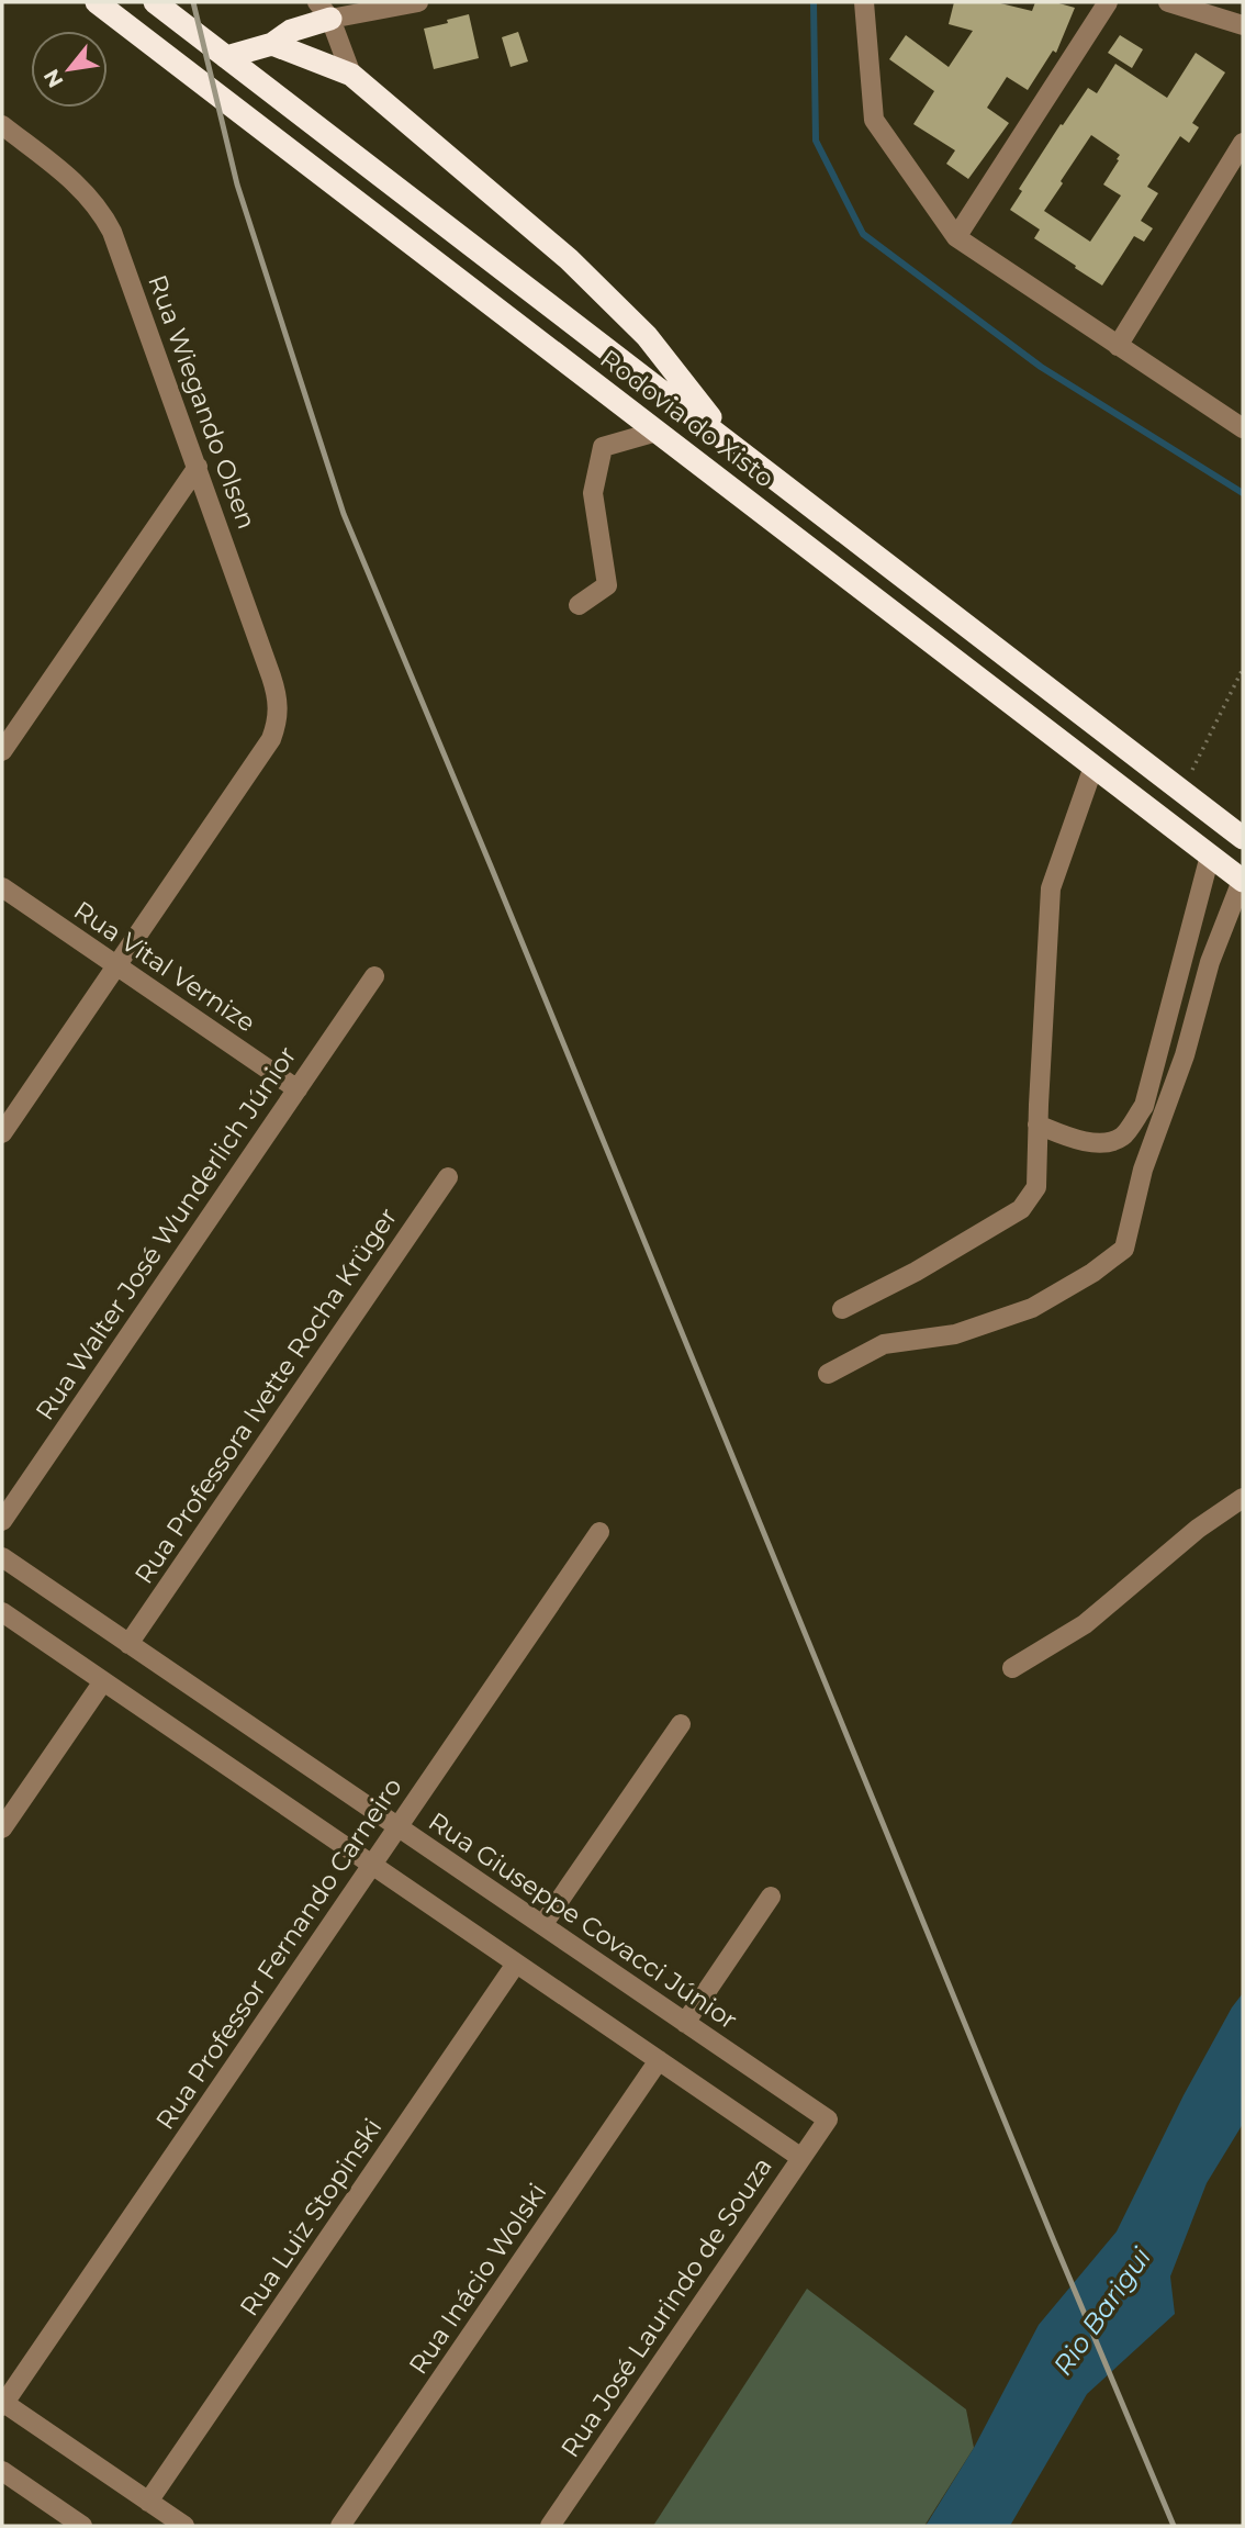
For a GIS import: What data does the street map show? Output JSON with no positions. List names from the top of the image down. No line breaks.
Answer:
{"streets":{"highway":["Rodovia do Xisto"],"street":["Rua Wiegando Olsen","Rua Vital Vernize","Rua Walter José Wunderlich Júnior","Rua Professora Ivette Rocha Krüger","Rua Giuseppe Covacci Júnior","Rua Professor Fernando Carneiro","Rua Luiz Stopinski","Rua Inácio Wolski","Rua José Laurindo de Souza"]},"crossings":[["Rua Wiegando Olsen","Rua Vital Vernize"],["Rua Vital Vernize","Rua Walter José Wunderlich Júnior"],["Rua Professora Ivette Rocha Krüger","Rua Giuseppe Covacci Júnior"],["Rua Giuseppe Covacci Júnior","Rua Professor Fernando Carneiro"],["Rua Giuseppe Covacci Júnior","Rua José Laurindo de Souza"]],"water":["Rio Barigui"],"north":"bottom left"}
